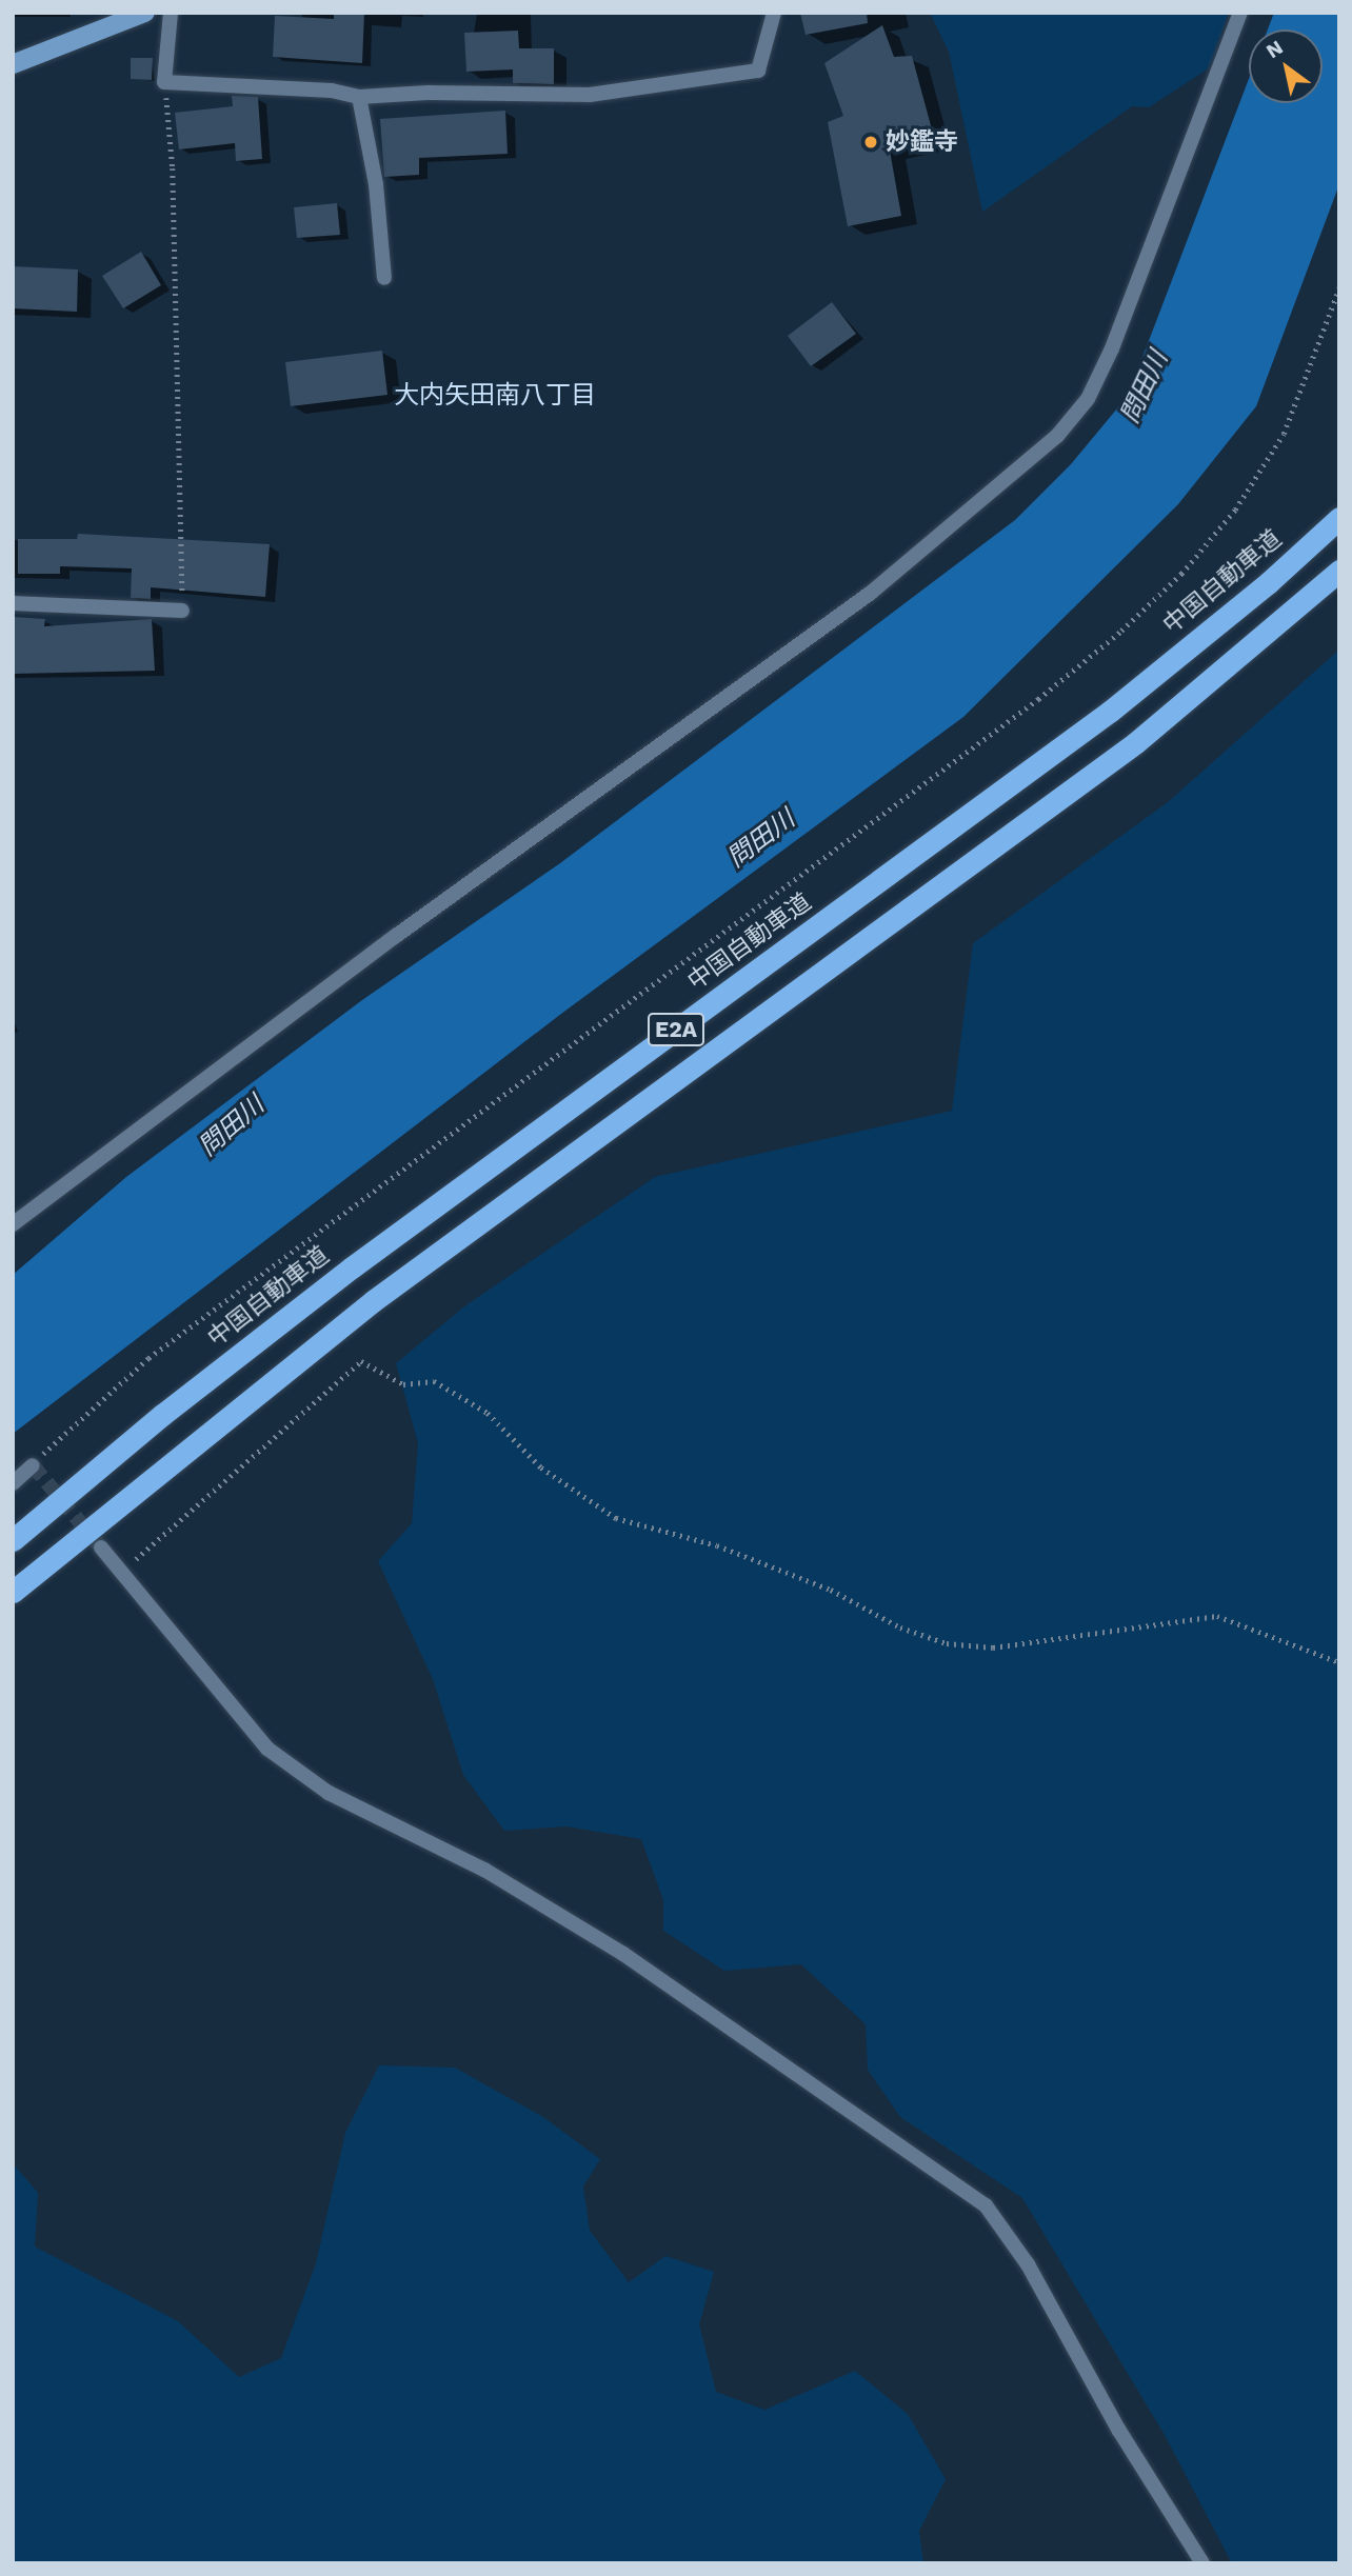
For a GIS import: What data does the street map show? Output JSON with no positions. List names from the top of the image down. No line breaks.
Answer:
{"streets":{"highway":["中国自動車道","E2A"]},"districts":["大内矢田南八丁目"],"water":["問田川"],"places":["妙鑑寺"],"north":"top left"}
